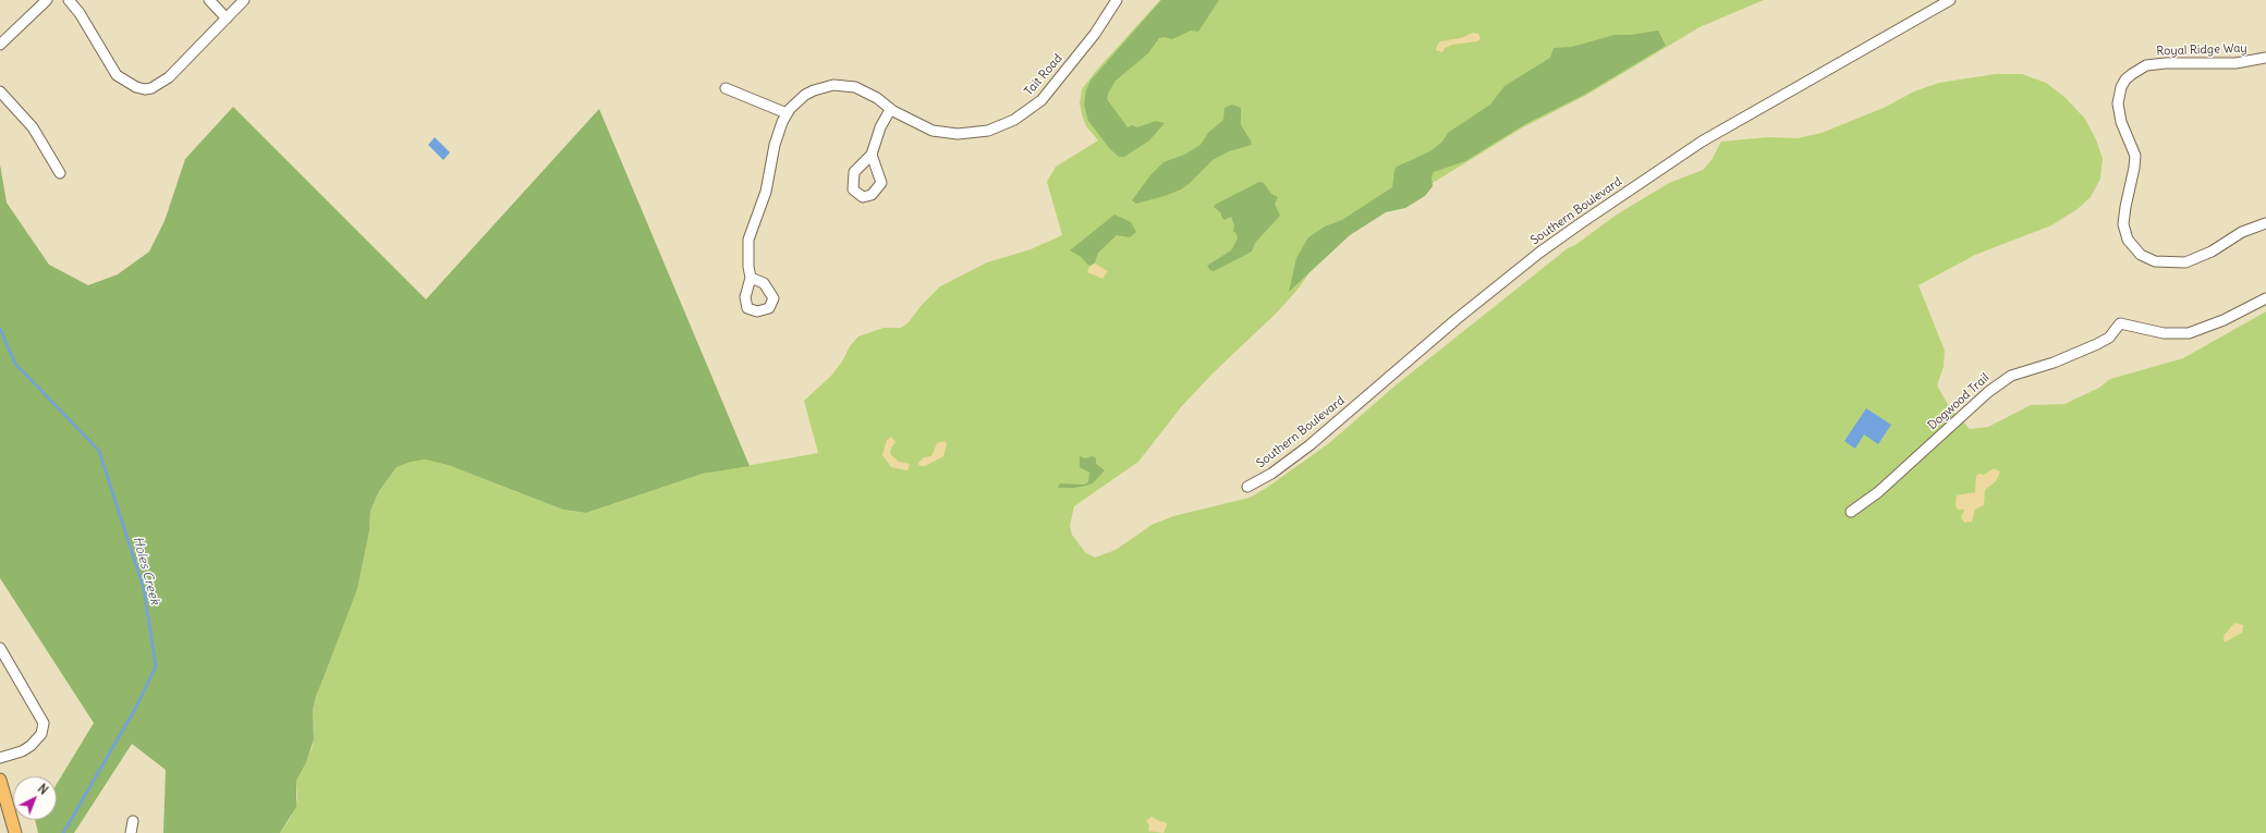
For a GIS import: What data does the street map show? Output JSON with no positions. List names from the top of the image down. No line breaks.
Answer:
{"streets":{"street":["Royal Ridge Way","Tait Road","Southern Boulevard","Dogwood Trail"]},"water":["Holes Creek"],"north":"top right"}
